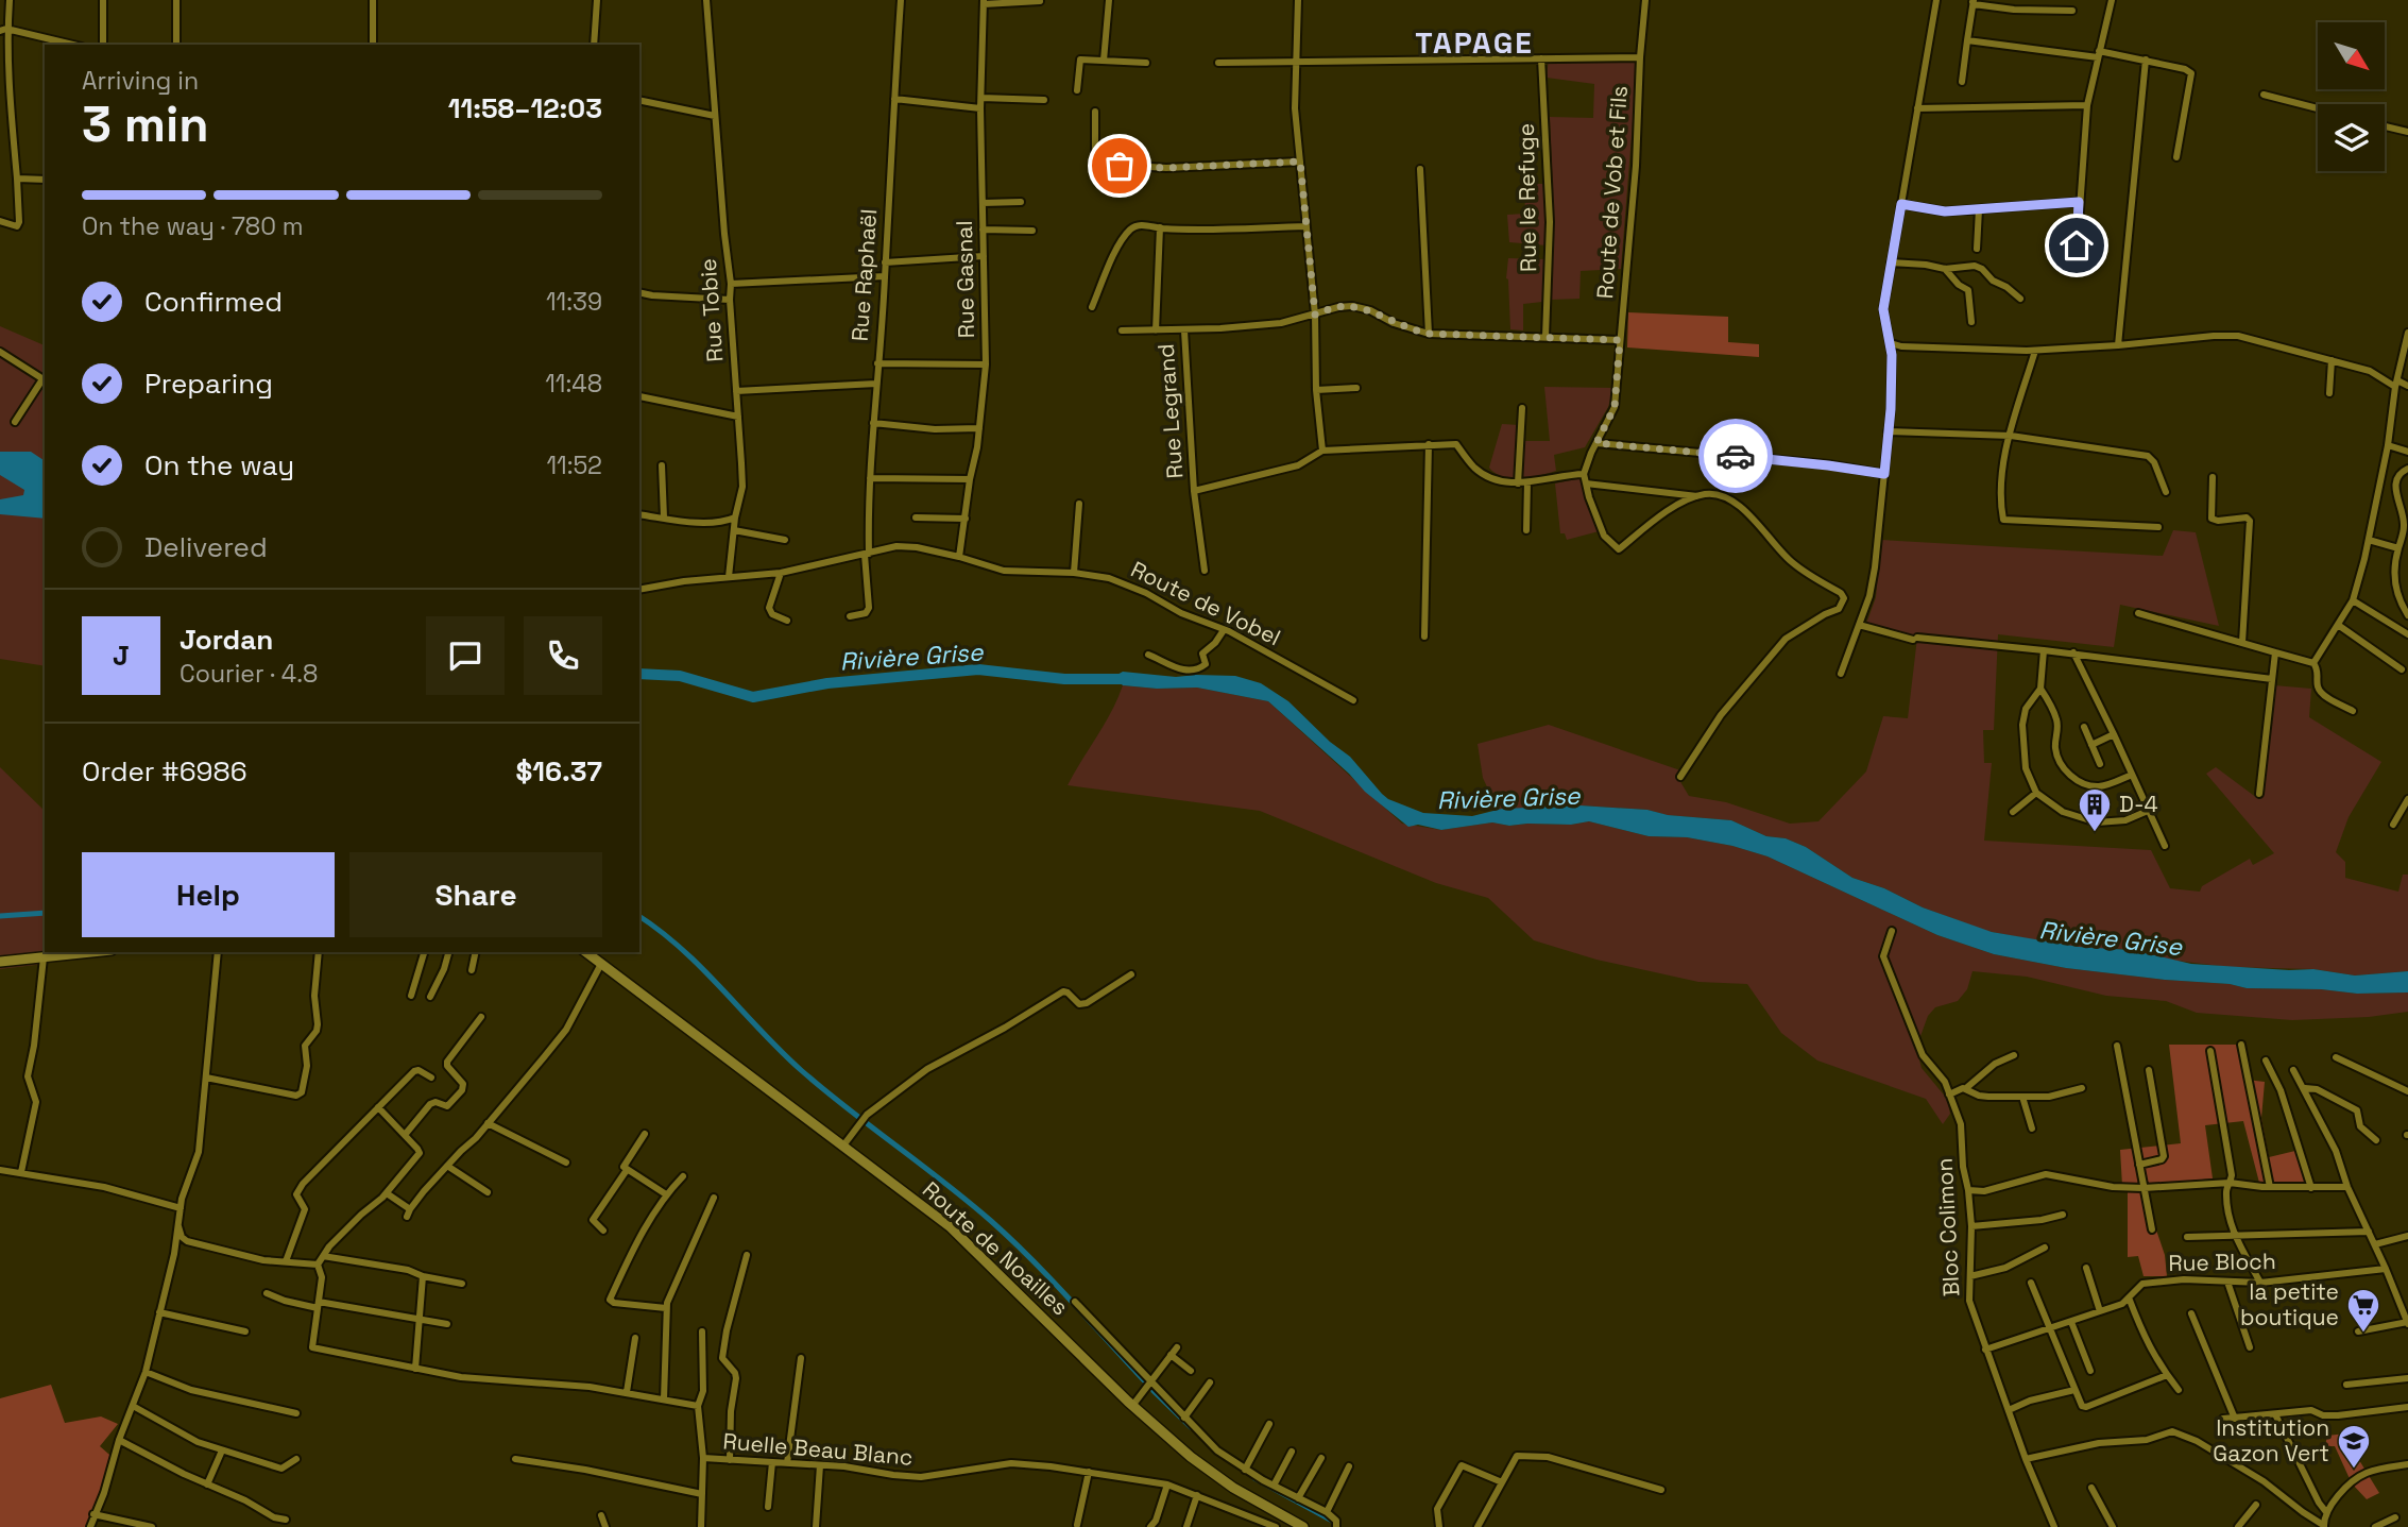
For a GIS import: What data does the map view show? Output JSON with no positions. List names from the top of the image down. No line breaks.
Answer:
{"streets":{"street":["Route de Vob et Fils","Rue le Refuge","Rue Raphaël","Rue Gasnal","Rue Tobie","Rue Legrand","Route de Vobel","Bloc Colimon","Route de Noailles","Rue Bloch","Ruelle Beau Blanc"]},"crossings":[["Rue Raphaël","Route de Vobel"],["Rue Gasnal","Route de Vobel"],["Rue Tobie","Route de Vobel"],["Bloc Colimon","Rue Bloch"]],"districts":["TAPAGE"],"water":["Rivière Grise"],"places":{"building":["D-4"],"supermarket":["la petite boutique"],"school or university":["Institution Gazon Vert"]},"north":"bottom right","page":{"heading":["3 min","Arriving in","11:58–12:03"],"panel":["Jordan","Courier · 4.8","Order #6986","$16.37"],"bar":"On the way · 780 m","list":[["Confirmed","11:39"],["Preparing","11:48"],["On the way","11:52"],"Delivered"],"round":"J","buttons":["Help","Share"]}}
